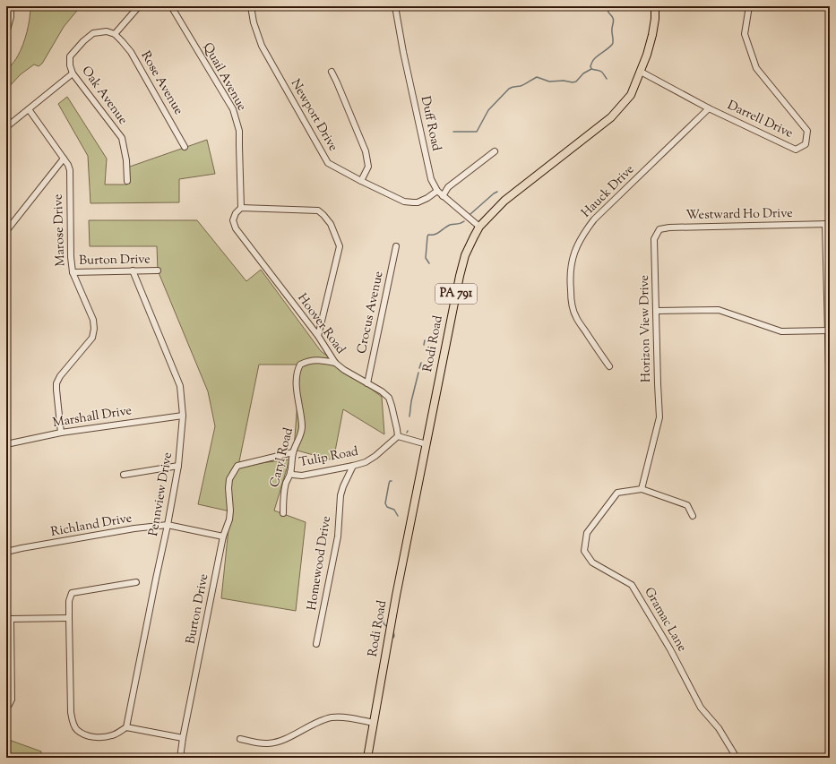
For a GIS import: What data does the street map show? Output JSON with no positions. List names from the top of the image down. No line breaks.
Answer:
{"streets":{"main road":["PA 791","Rodi Road"],"street":["Quail Avenue","Rose Avenue","Oak Avenue","Newport Drive","Darrell Drive","Duff Road","Hauck Drive","Westward Ho Drive","Marose Drive","Burton Drive","Crocus Avenue","Hoover Road","Horizon View Drive","Marshall Drive","Caryl Road","Tulip Road","Pennview Drive","Richland Drive","Homewood Drive","Gramac Lane"]},"crossings":[["Quail Avenue","Hoover Road"],["Rose Avenue","Oak Avenue"],["Newport Drive","Duff Road"],["Darrell Drive","Hauck Drive"],["Darrell Drive","Rodi Road"],["Duff Road","Rodi Road"],["Westward Ho Drive","Horizon View Drive"],["Marose Drive","Burton Drive"],["Marose Drive","Marshall Drive"],["Burton Drive","Caryl Road"],["Burton Drive","Pennview Drive"],["Burton Drive","Richland Drive"],["Crocus Avenue","Hoover Road"],["Hoover Road","Caryl Road"],["Hoover Road","Tulip Road"],["Horizon View Drive","Gramac Lane"],["Marshall Drive","Pennview Drive"],["Caryl Road","Tulip Road"],["Tulip Road","Homewood Drive"],["Pennview Drive","Richland Drive"]]}
